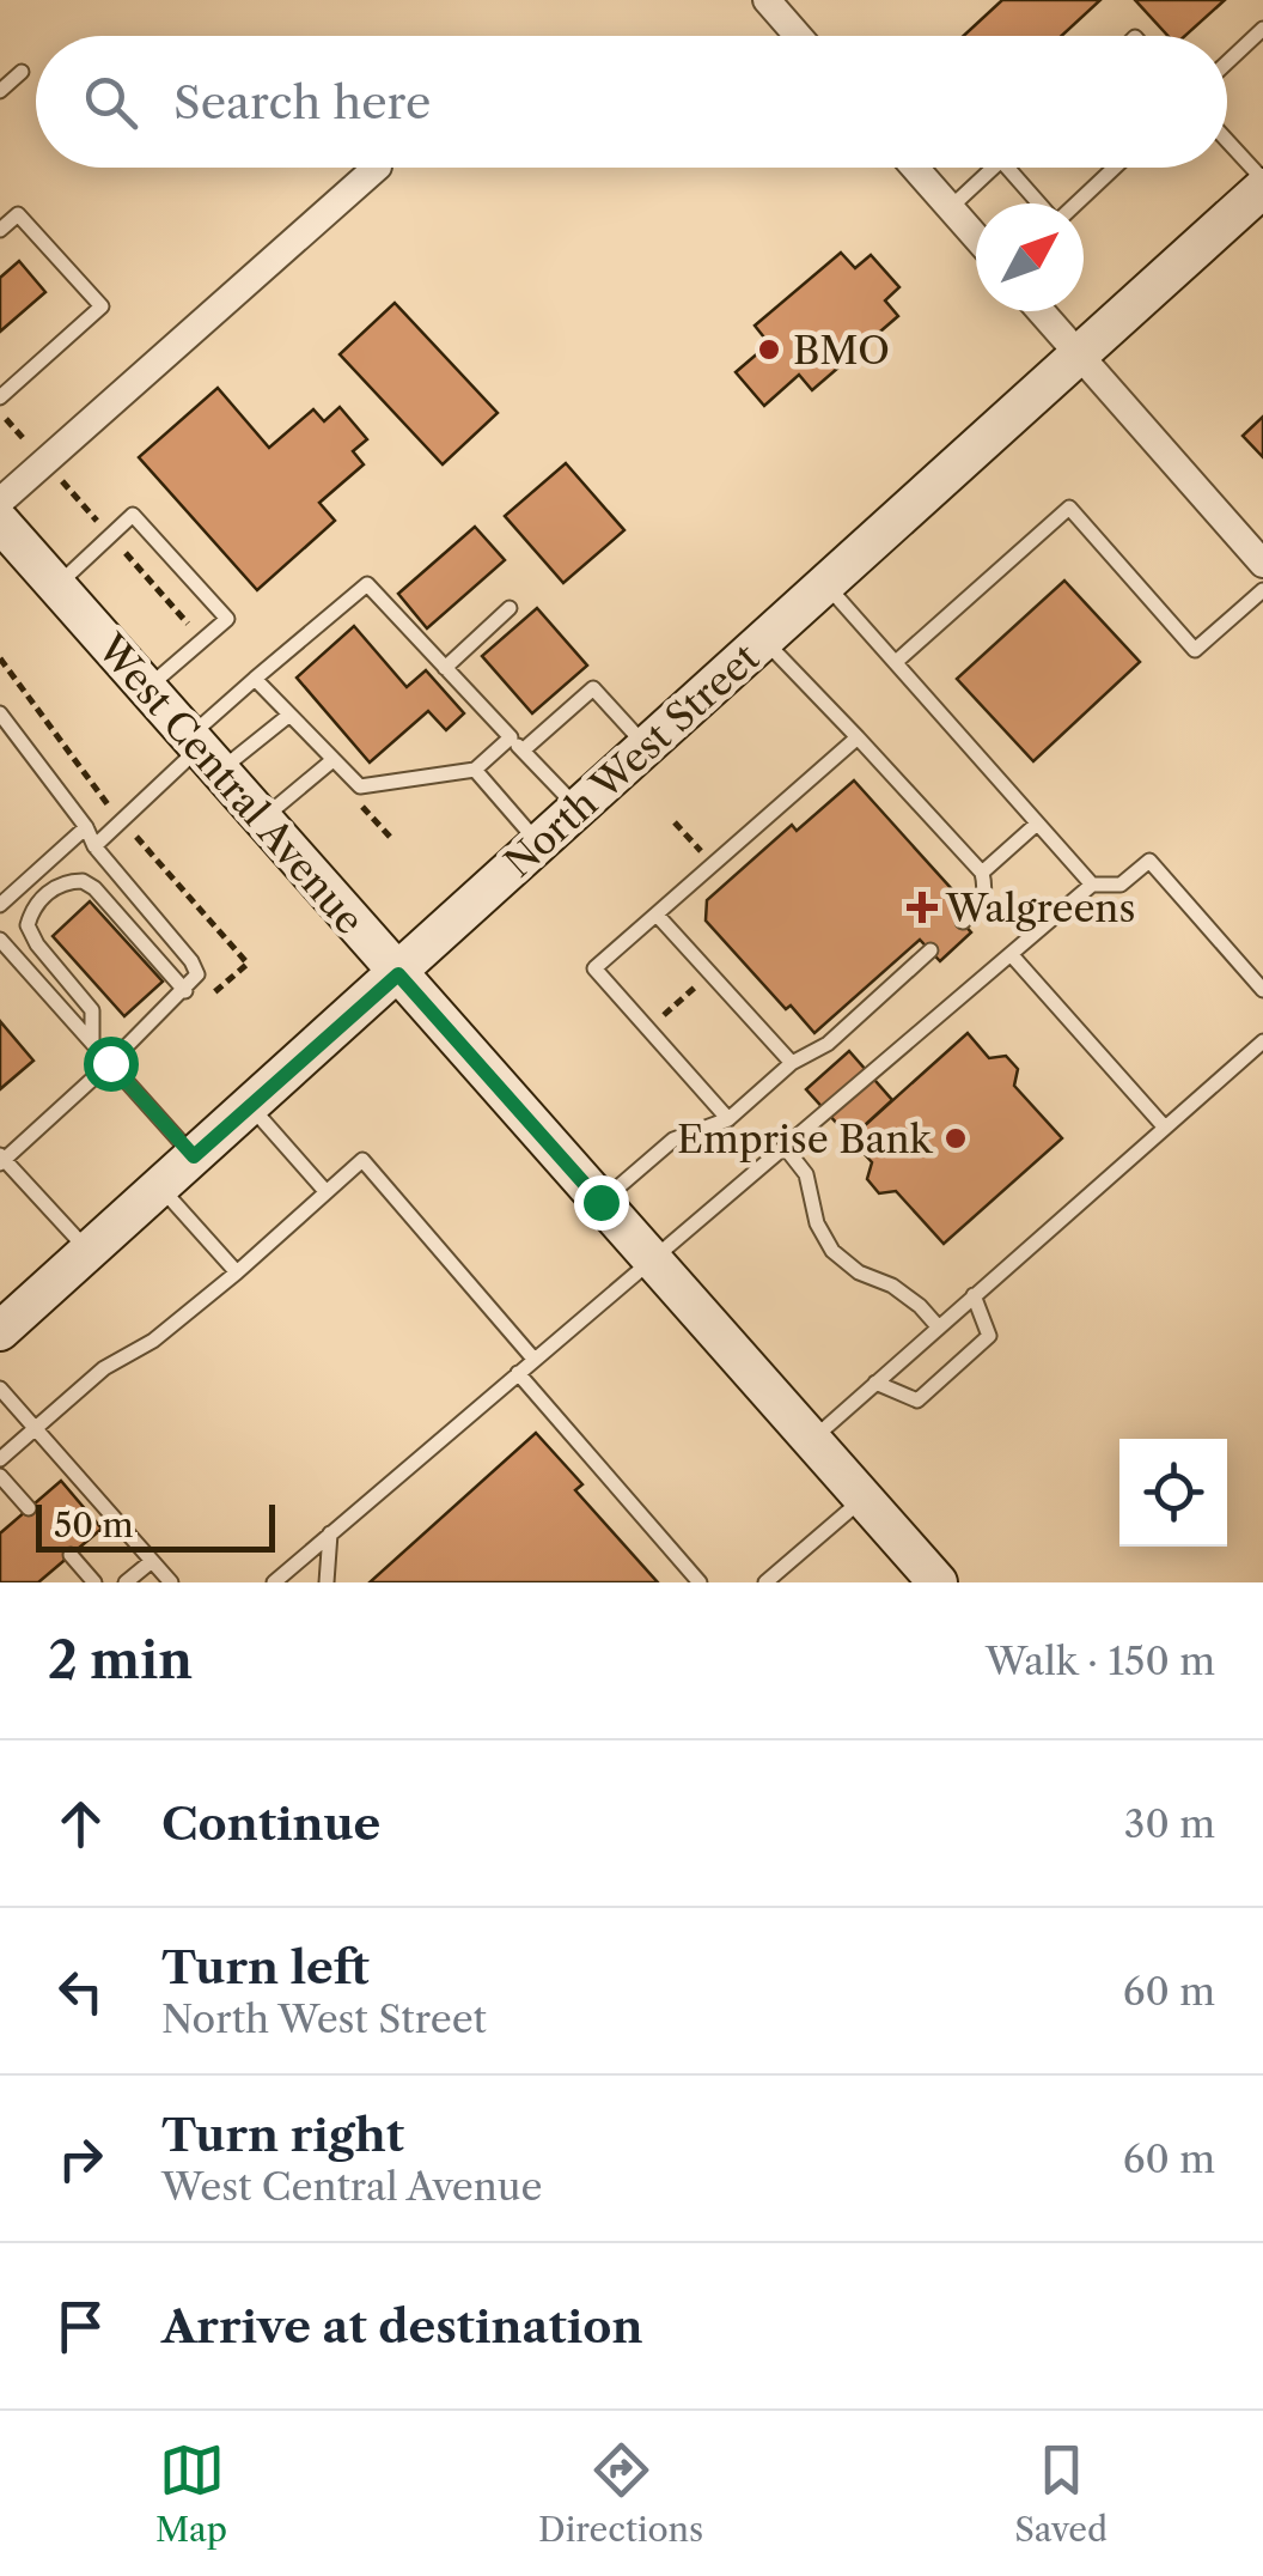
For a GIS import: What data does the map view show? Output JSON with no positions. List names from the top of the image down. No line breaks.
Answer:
{"streets":{"main road":["North West Street","West Central Avenue"]},"crossings":[["North West Street","West Central Avenue"]],"places":{"other":["BMO","Emprise Bank"],"health":["Walgreens"]},"scale_bar":"50 m","north":"top right","page":{"search":"Search here","scale":"50 m","heading":["2 min","Walk · 150 m"],"list":[["Continue","30 m"],["Turn left","North West Street","60 m"],["Turn right","West Central Avenue","60 m"],"Arrive at destination"],"nav":["Map","Directions","Saved"]}}
